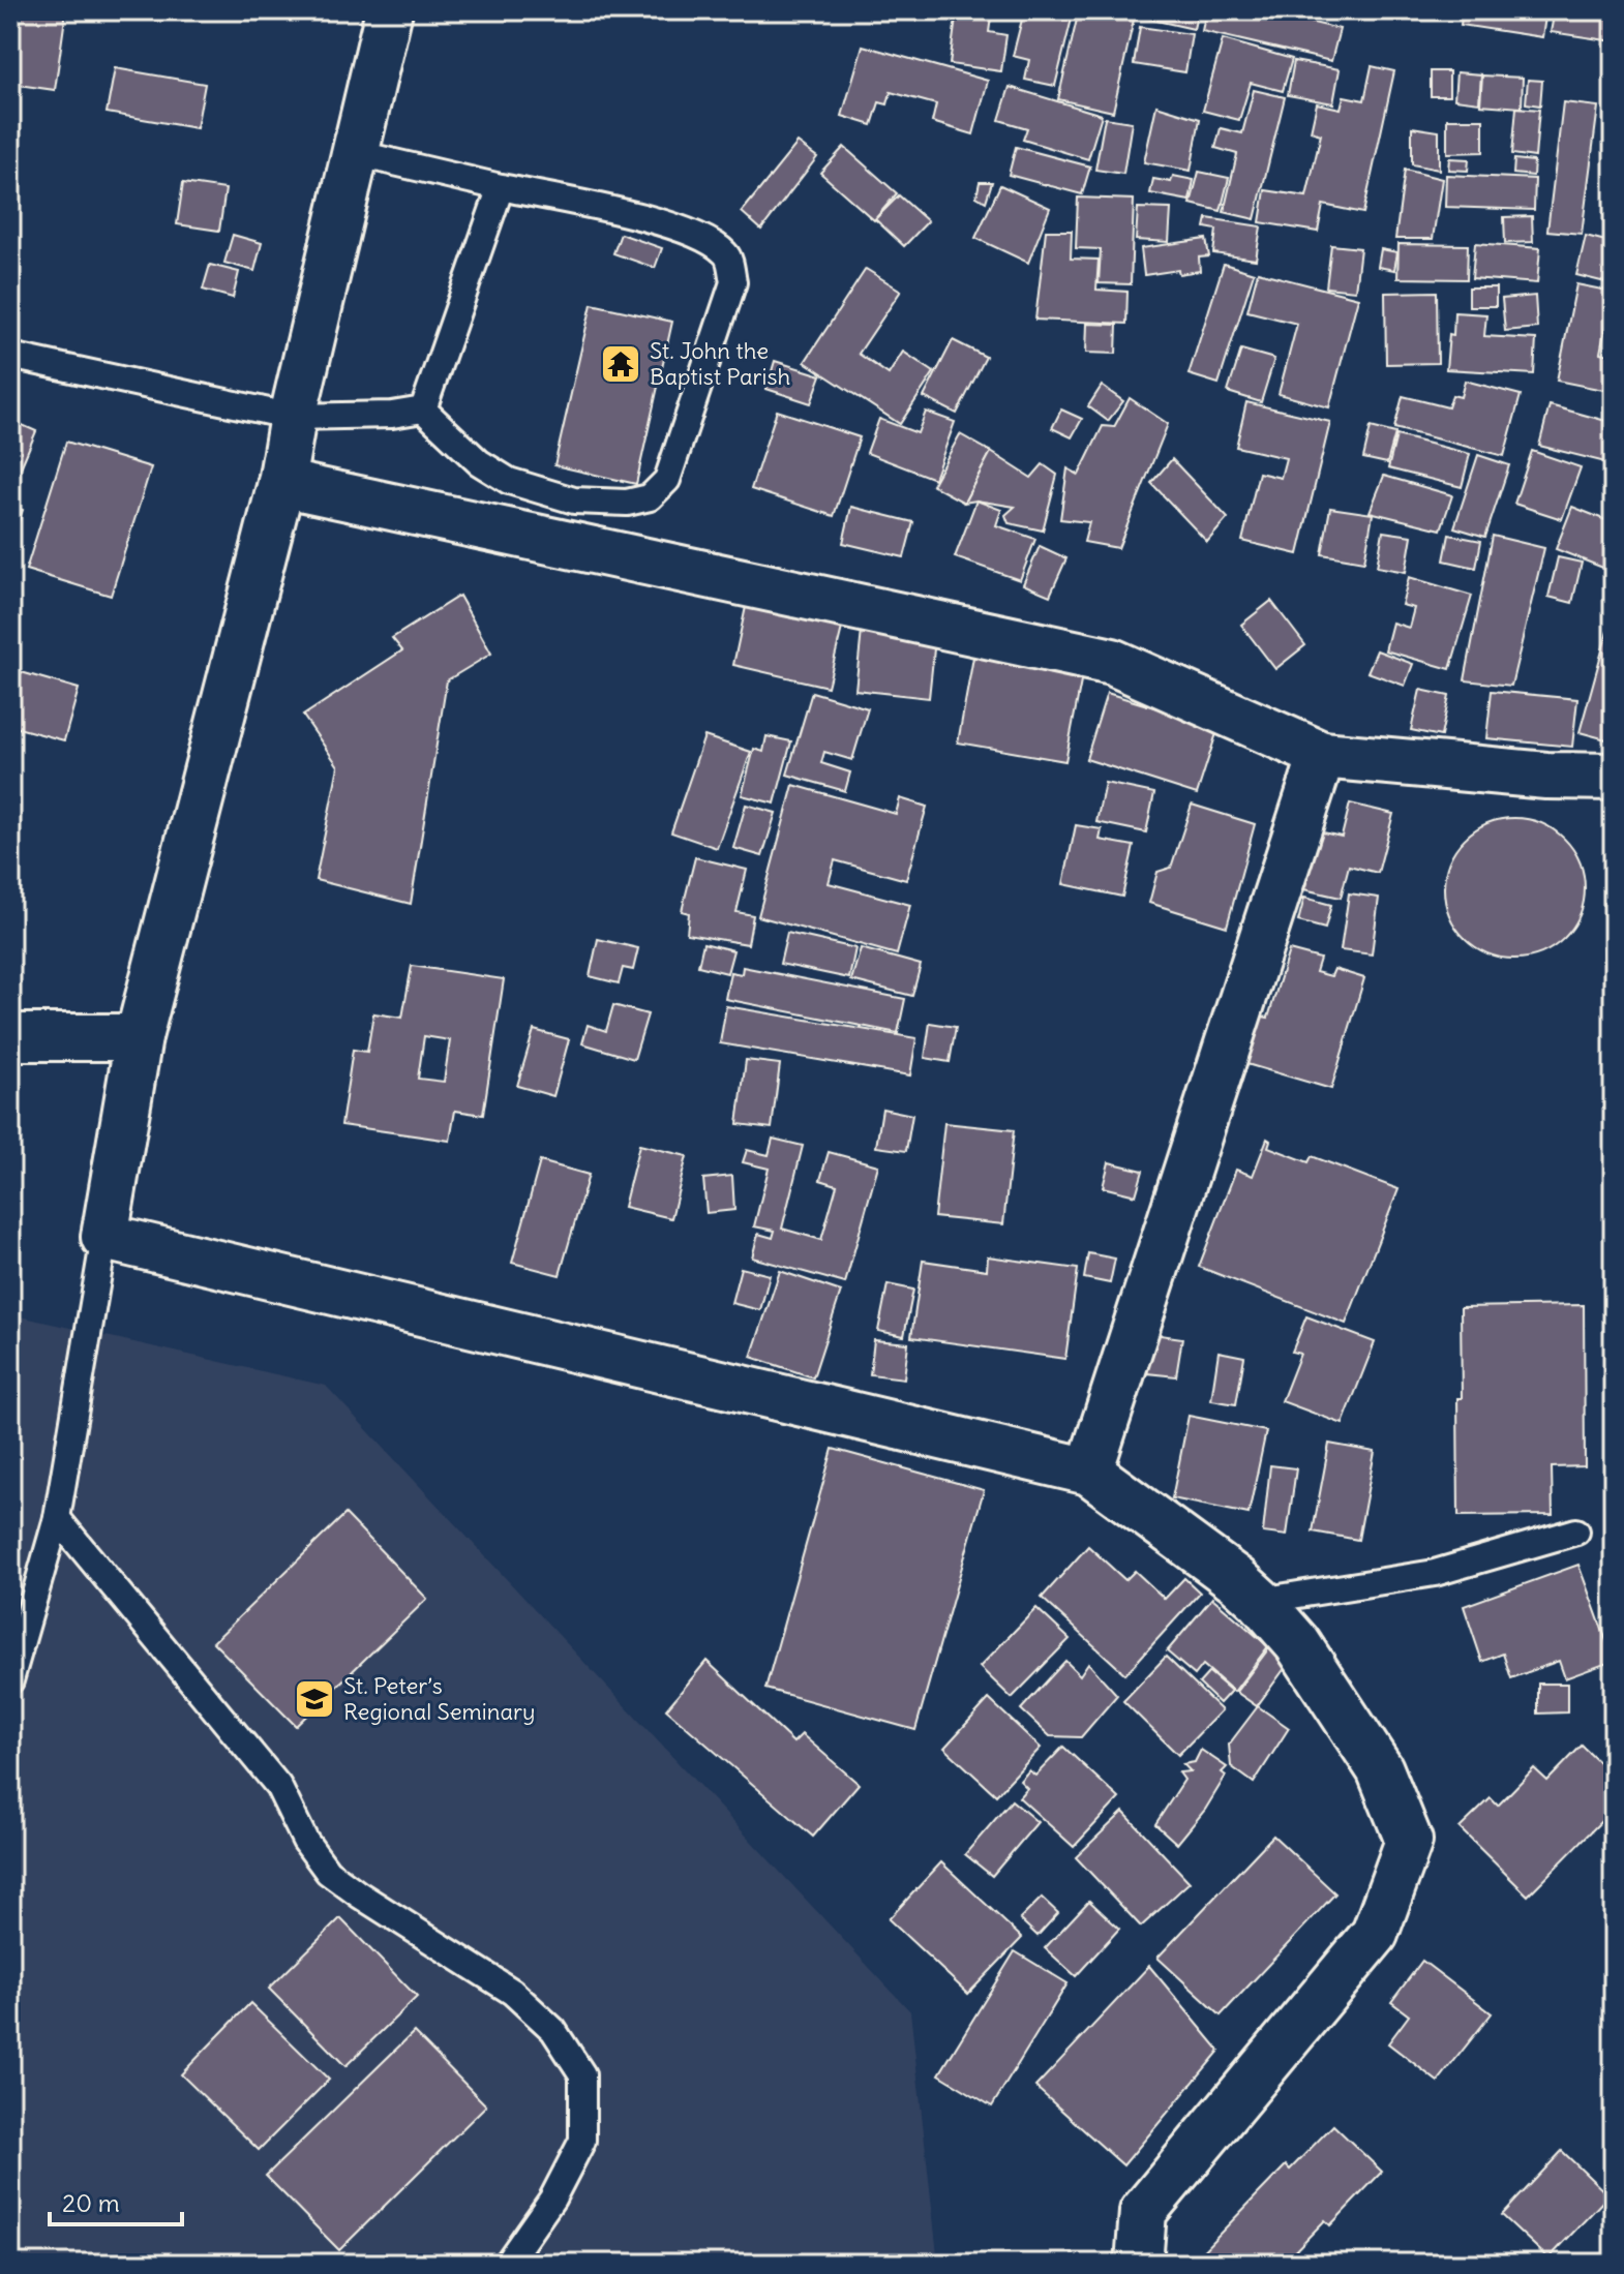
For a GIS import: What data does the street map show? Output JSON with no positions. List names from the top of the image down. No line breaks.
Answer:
{"places":{"temple":["St. John the Baptist Parish"],"school or university":["St. Peter’s Regional Seminary"]},"scale_bar":"20 m"}
